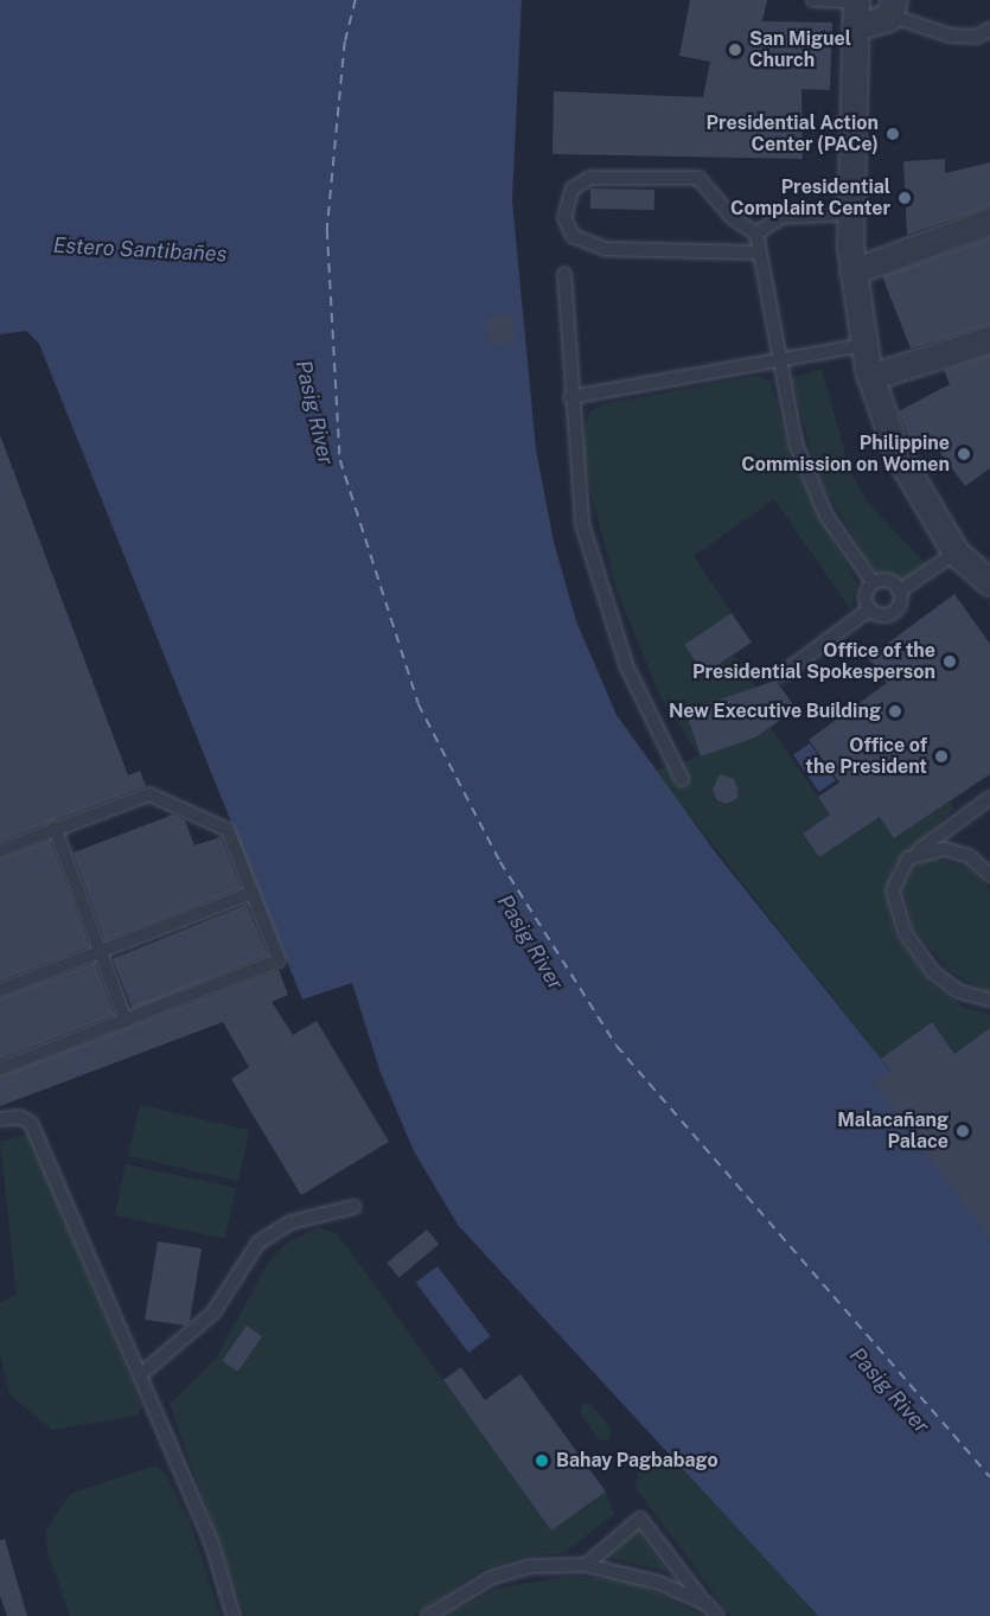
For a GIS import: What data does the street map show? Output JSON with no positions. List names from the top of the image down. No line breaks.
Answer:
{"water":["Estero Santibañes","Pasig River"],"places":["San Miguel Church","Presidential Action Center (PACe)","Presidential Complaint Center","Philippine Commission on Women","Office of the Presidential Spokesperson","New Executive Building","Office of the President","Malacañang Palace","Bahay Pagbabago"]}
